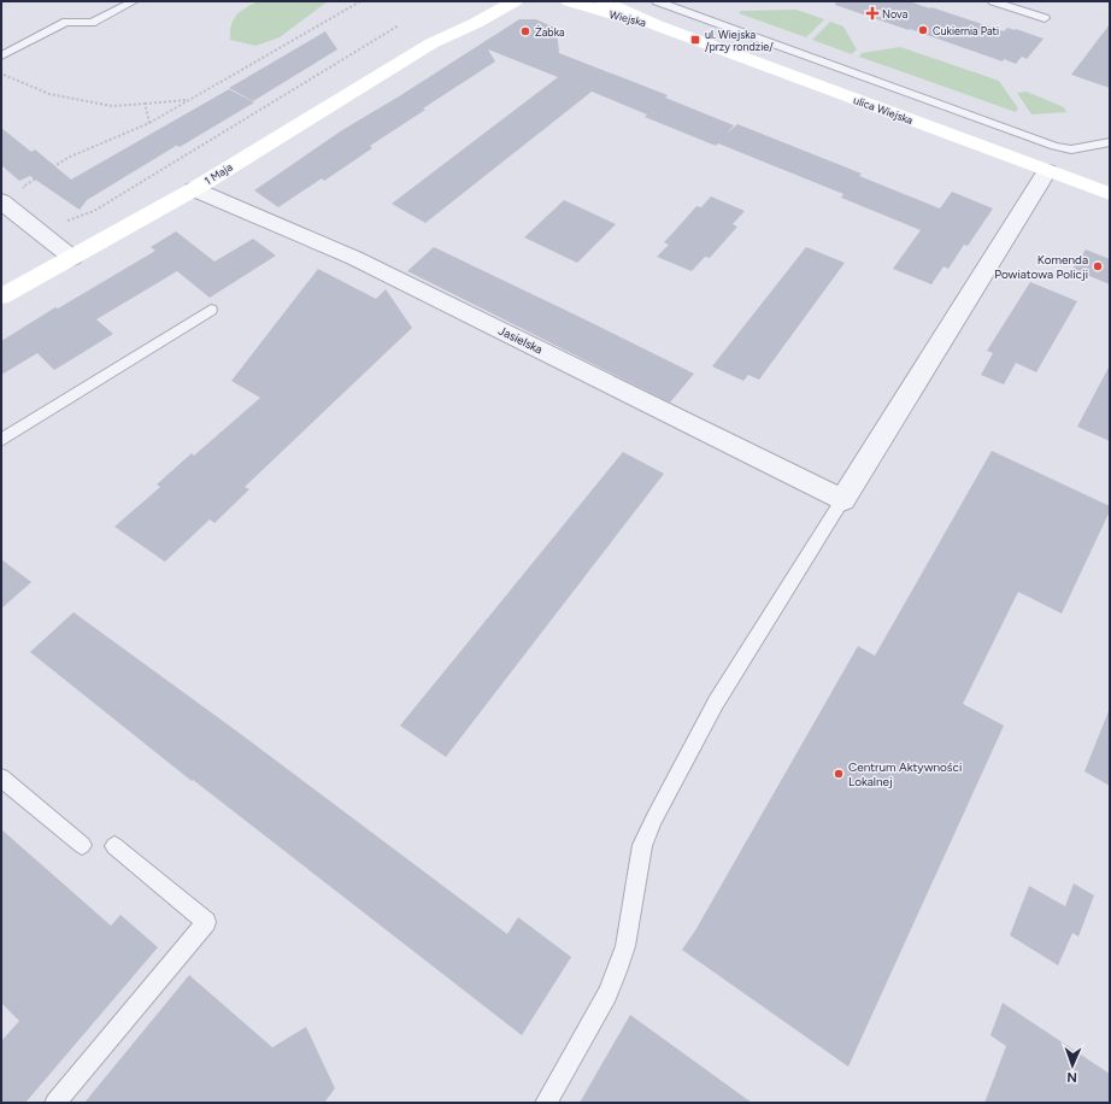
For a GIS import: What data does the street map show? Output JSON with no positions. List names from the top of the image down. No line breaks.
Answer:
{"streets":{"street":["Wiejska","ulica Wiejska","1 Maja","Jasielska"]},"crossings":[["Wiejska","ulica Wiejska"],["1 Maja","Jasielska"]],"places":{"health":["Nova"],"other":["Cukiernia Pati","Żabka","Komenda Powiatowa Policji","Centrum Aktywności Lokalnej"],"transit":["ul. Wiejska /przy rondzie/"]},"north":"bottom"}
